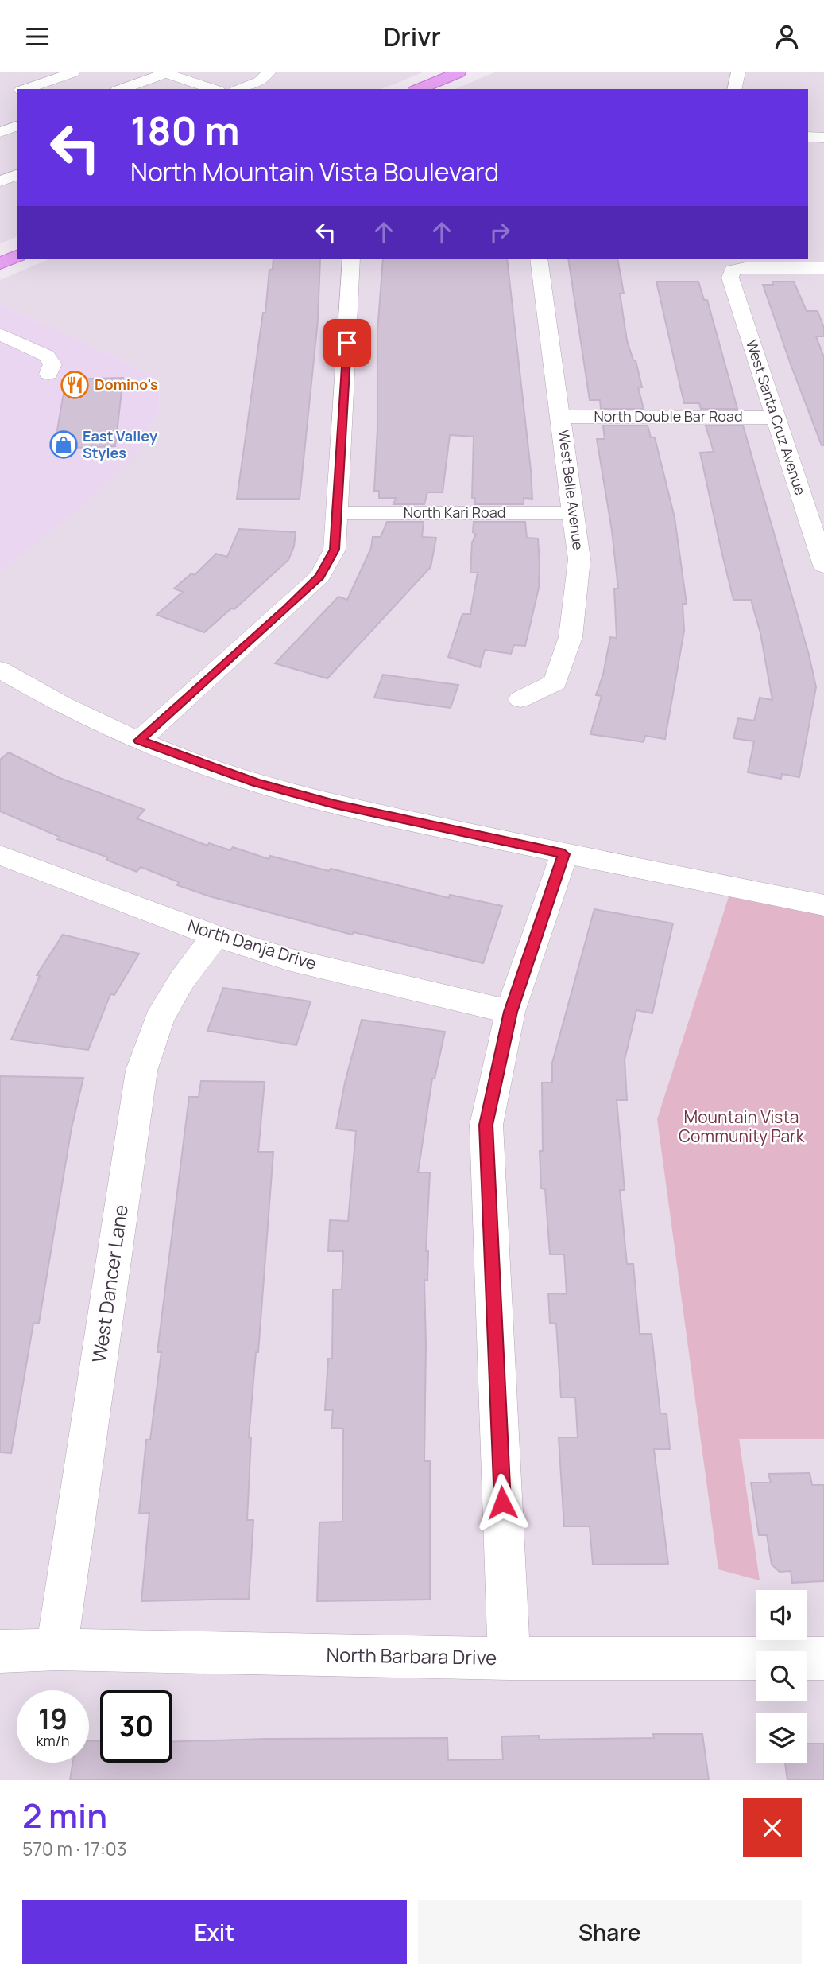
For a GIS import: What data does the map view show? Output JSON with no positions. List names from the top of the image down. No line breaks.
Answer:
{"streets":{"street":["North Double Bar Road","West Santa Cruz Avenue","West Belle Avenue","North Kari Road","North Danja Drive","West Dancer Lane","North Barbara Drive"]},"crossings":[["North Double Bar Road","West Santa Cruz Avenue"],["North Double Bar Road","West Belle Avenue"],["West Belle Avenue","North Kari Road"],["North Danja Drive","West Dancer Lane"],["West Dancer Lane","North Barbara Drive"]],"parks":["Mountain Vista Community Park"],"places":{"restaurant":["Domino's"],"shop":["East Valley Styles"]},"page":{"header":"Drivr","turn":["180 m","North Mountain Vista Boulevard"],"speed":"19 km/h","limit":"30","heading":["2 min","570 m · 17:03"],"buttons":["Exit","Share"]}}
